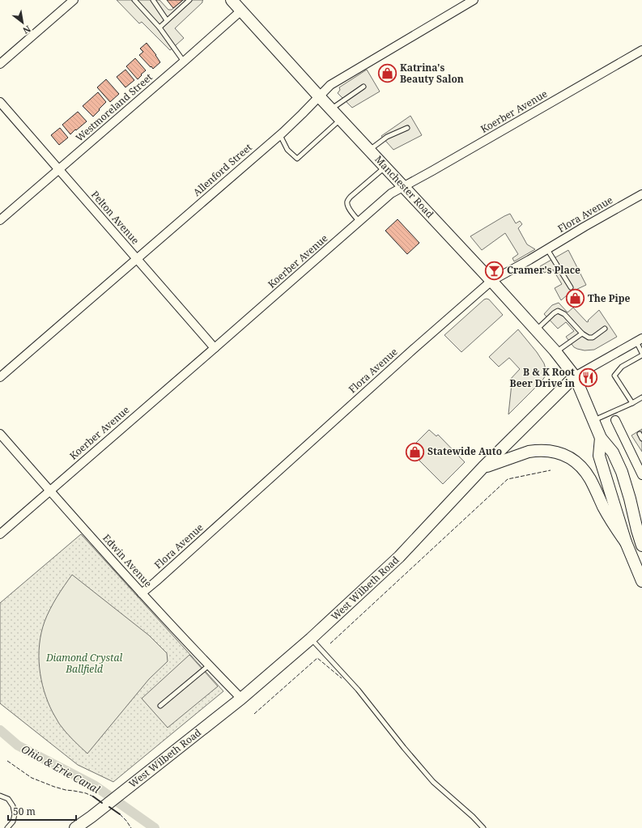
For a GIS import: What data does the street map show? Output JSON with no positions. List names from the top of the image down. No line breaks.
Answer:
{"streets":{"main road":["Manchester Road","West Wilbeth Road"],"street":["Westmoreland Street","Koerber Avenue","Allenford Street","Flora Avenue","Pelton Avenue","Edwin Avenue"]},"crossings":[["Westmoreland Street","Manchester Road"],["Westmoreland Street","Pelton Avenue"],["Koerber Avenue","Manchester Road"],["Koerber Avenue","Pelton Avenue"],["Koerber Avenue","Edwin Avenue"],["Allenford Street","Manchester Road"],["Allenford Street","Pelton Avenue"],["Manchester Road","Flora Avenue"],["Manchester Road","West Wilbeth Road"],["Flora Avenue","Edwin Avenue"],["Edwin Avenue","West Wilbeth Road"]],"water":["Ohio & Erie Canal"],"parks":["Diamond Crystal Ballfield"],"places":{"shop":["Katrina's Beauty Salon","The Pipe","Statewide Auto"],"bar":["Cramer's Place"],"restaurant":["B & K Root Beer Drive in"]},"scale_bar":"50 m","north":"bottom right"}
